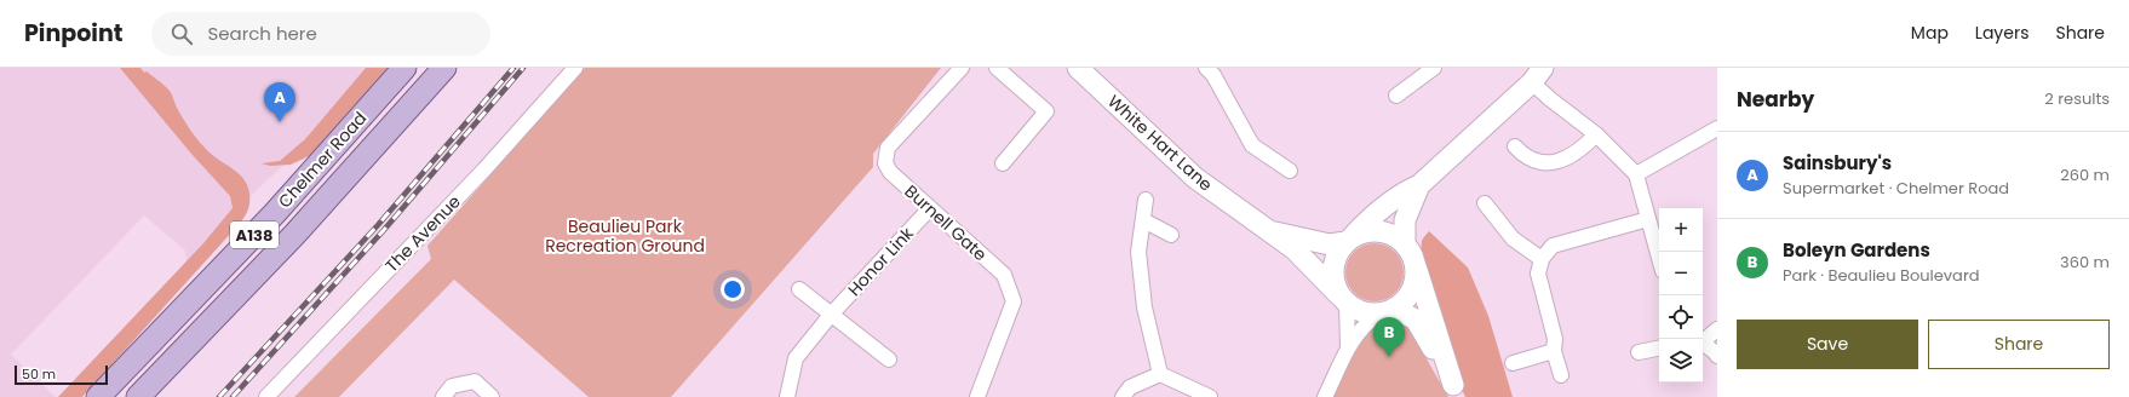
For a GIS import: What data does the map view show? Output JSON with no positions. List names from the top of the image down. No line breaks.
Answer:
{"streets":{"main road":["Chelmer Road","A138"],"street":["White Hart Lane","Burnell Gate","The Avenue","Honor Link"]},"crossings":[["Burnell Gate","Honor Link"]],"parks":["Beaulieu Park Recreation Ground"],"scale_bar":"50 m","page":{"header":"Pinpoint","search":"Search here","nav":["Map","Layers","Share"],"heading":["Nearby","2 results"],"pins":["A","B"],"list":[{"mark":"A","name":"Sainsbury's","note":"Supermarket · Chelmer Road","value":"260 m"},{"mark":"B","name":"Boleyn Gardens","note":"Park · Beaulieu Boulevard","value":"360 m"}],"map_buttons":["+","−"],"buttons":["Save","Share"],"scale":"50 m"}}
